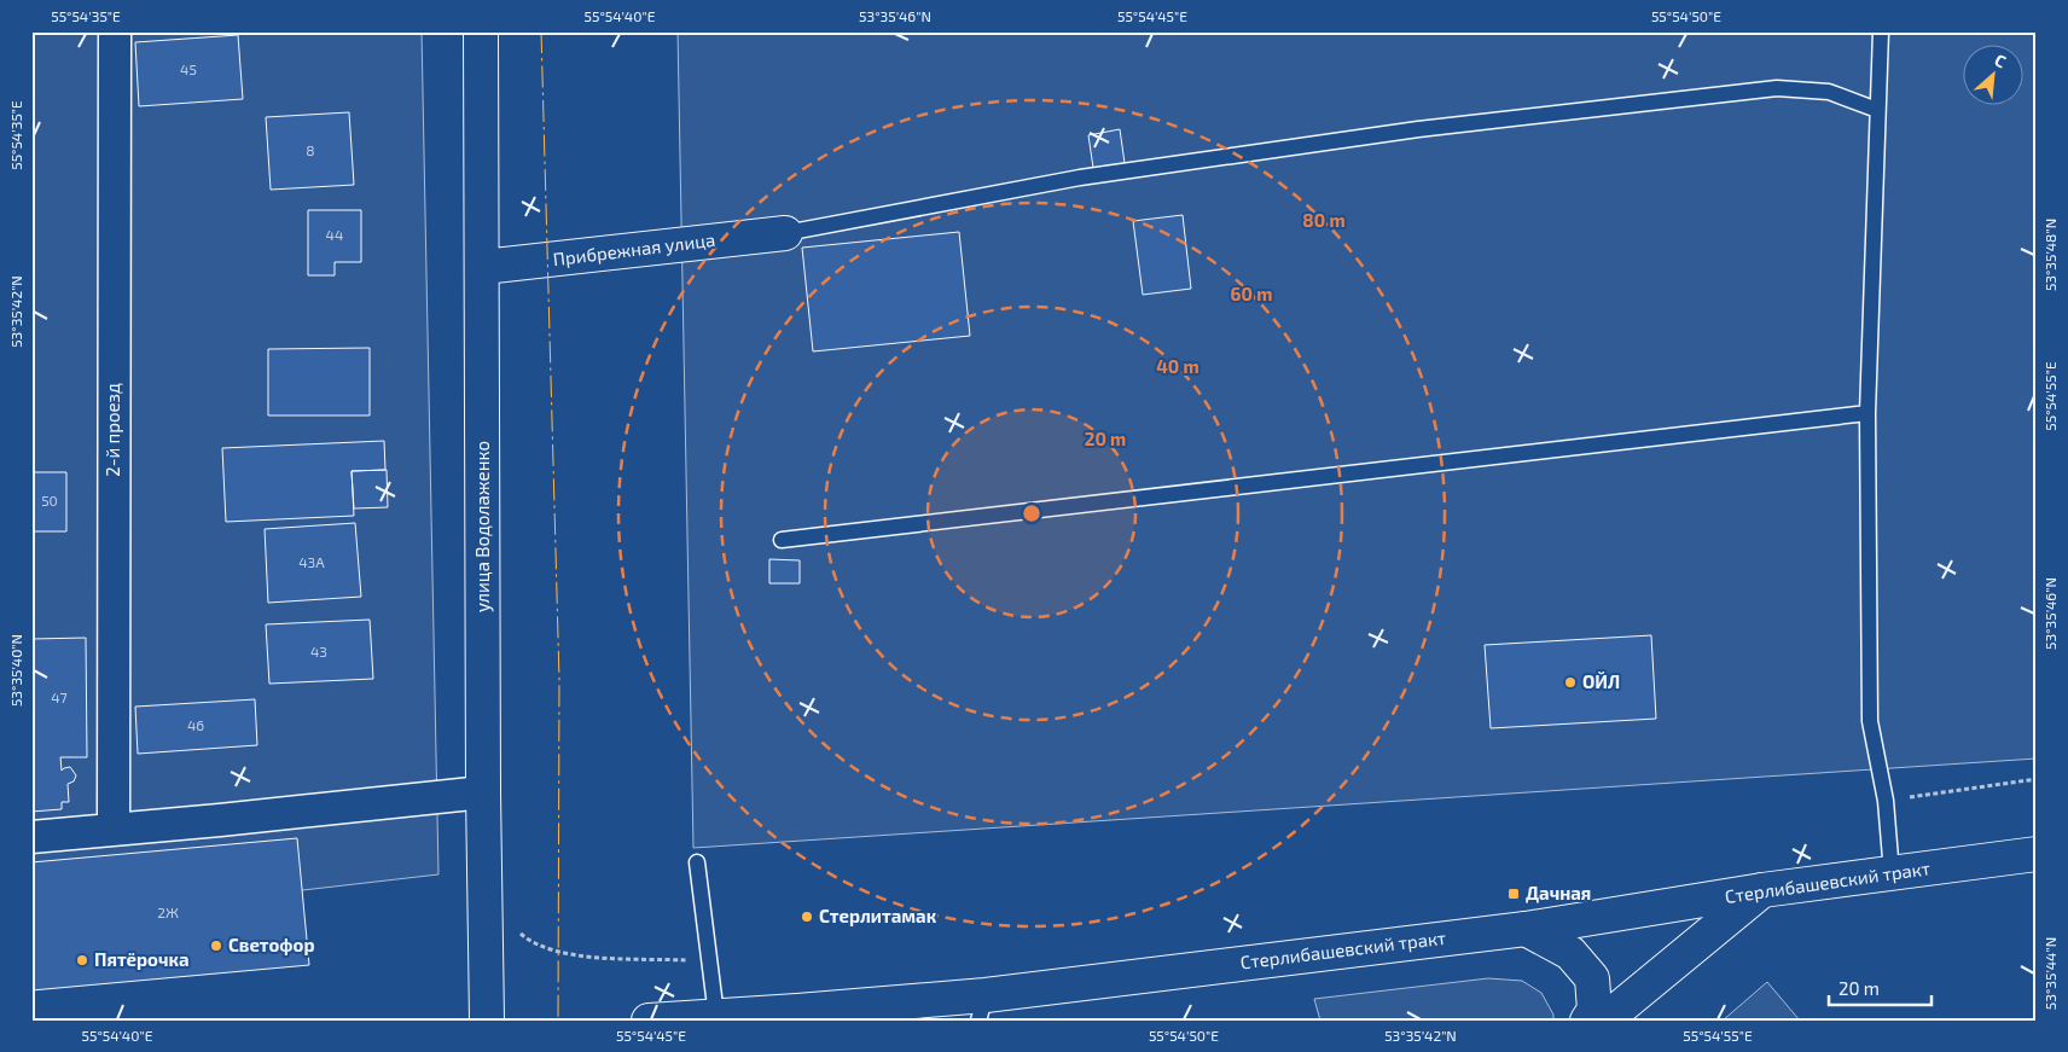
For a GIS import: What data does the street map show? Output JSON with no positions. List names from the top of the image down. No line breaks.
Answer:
{"streets":{"main road":["Прибрежная улица","улица Водолаженко","Стерлибашевский тракт"],"street":["2-й проезд"]},"crossings":[["Прибрежная улица","улица Водолаженко"]],"places":{"other":["ОЙЛ","Стерлитамак","Светофор","Пятёрочка"],"transit":["Дачная"]},"house_numbers":["45","8","44","50","43А","43","47","46","2Ж"],"scale_bar":"20 m","north":"top right","coordinates":["55°54'35\"E","55°54'40\"E","53°35'46\"N","55°54'45\"E","55°54'50\"E","53°35'48\"N","53°35'42\"N","55°54'55\"E","53°35'40\"N","53°35'44\"N"],"rings":["80 m","60 m","40 m","20 m"]}
